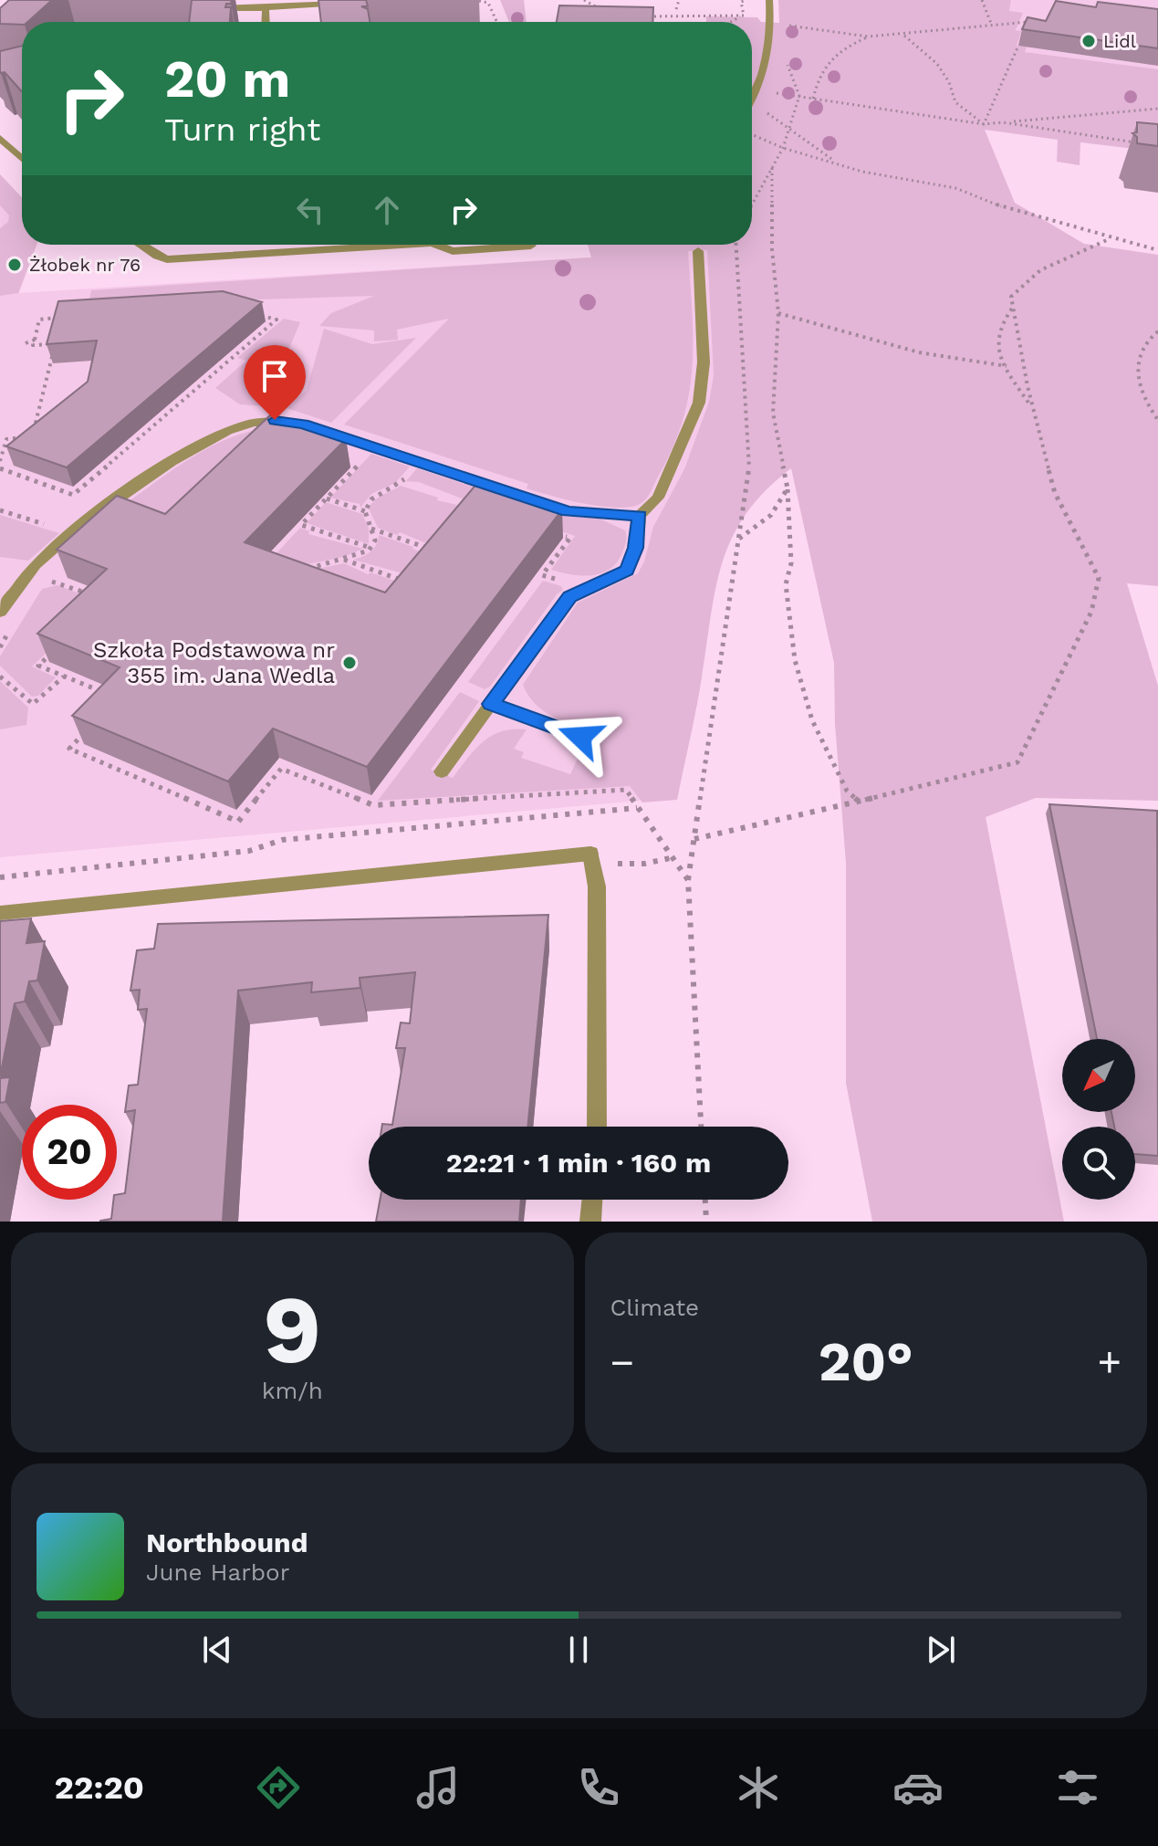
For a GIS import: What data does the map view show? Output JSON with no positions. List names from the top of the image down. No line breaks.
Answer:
{"places":["Lidl","Żłobek nr 76","Szkoła Podstawowa nr 355 im. Jana Wedla"],"north":"bottom left","page":{"turn":["20 m","Turn right"],"limit":"20","trip":"22:21 · 1 min · 160 m","tile":[["9","km/h"],"Climate"],"heat":["−","20°","+"],"song":["Northbound","June Harbor"],"tabs":"22:20"}}
